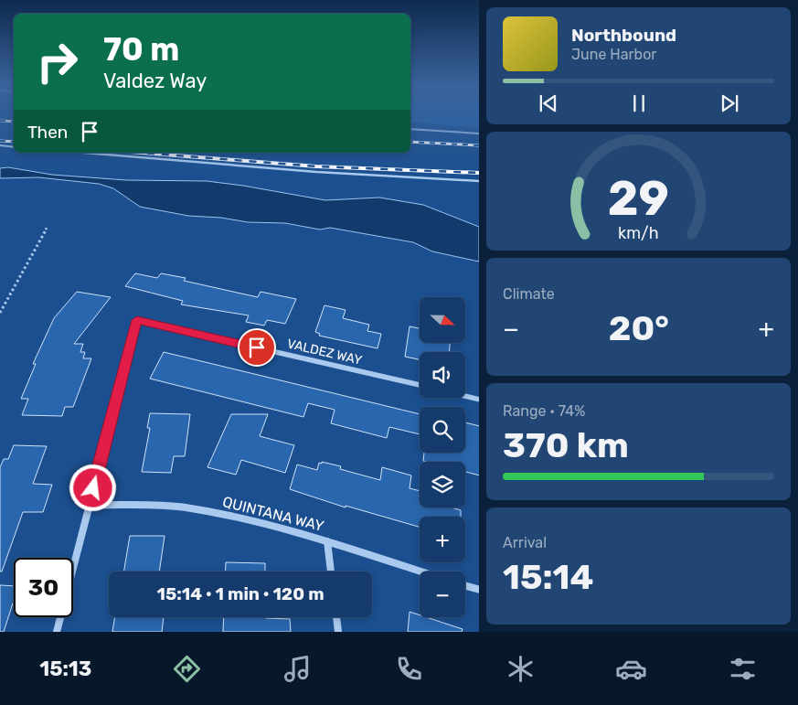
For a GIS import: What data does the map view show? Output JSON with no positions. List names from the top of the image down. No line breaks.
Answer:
{"streets":{"street":["VALDEZ WAY","QUINTANA WAY"]},"crossings":[["VALDEZ WAY","QUINTANA WAY"]],"north":"right","page":{"turn":["70 m","Valdez Way"],"song":["Northbound","June Harbor"],"then":"Then","tile":["Climate",["Range · 74%","370 km"],["Arrival","15:14"]],"map_buttons":["+","−"],"heat":["−","20°","+"],"limit":"30","trip":"15:14 · 1 min · 120 m","tabs":"15:13","gauge":["29","km/h"]}}
